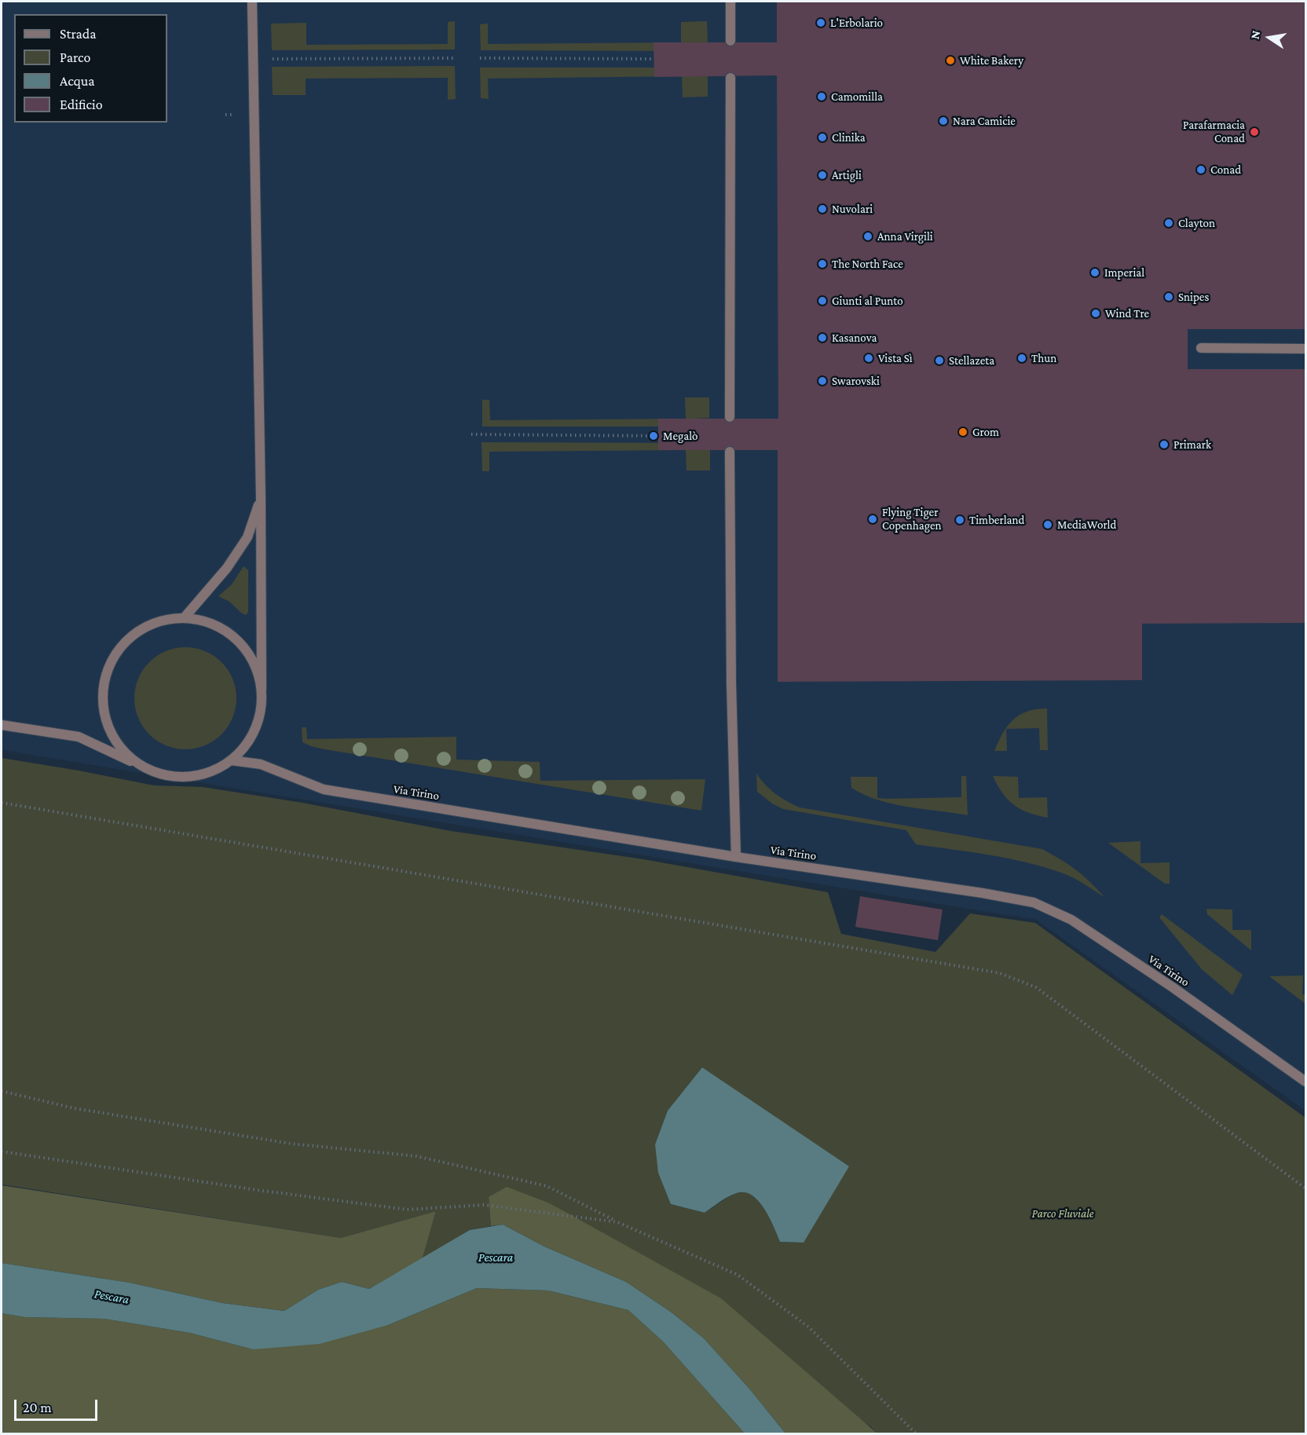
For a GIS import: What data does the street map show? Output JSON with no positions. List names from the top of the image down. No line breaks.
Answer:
{"streets":{"street":["Via Tirino"]},"water":["Pescara"],"parks":["Parco Fluviale"],"places":["L'Erbolario","White Bakery","Camomilla","Nara Camicie","Parafarmacia Conad","Clinika","Conad","Artigli","Nuvolari","Clayton","Anna Virgili","The North Face","Imperial","Snipes","Giunti al Punto","Wind Tre","Kasanova","Vista Sì","Thun","Stellazeta","Swarovski","Grom","Megalò","Primark","Flying Tiger Copenhagen","Timberland","MediaWorld"],"legend":["Strada","Parco","Acqua","Edificio"],"scale_bar":"20 m","north":"left"}
